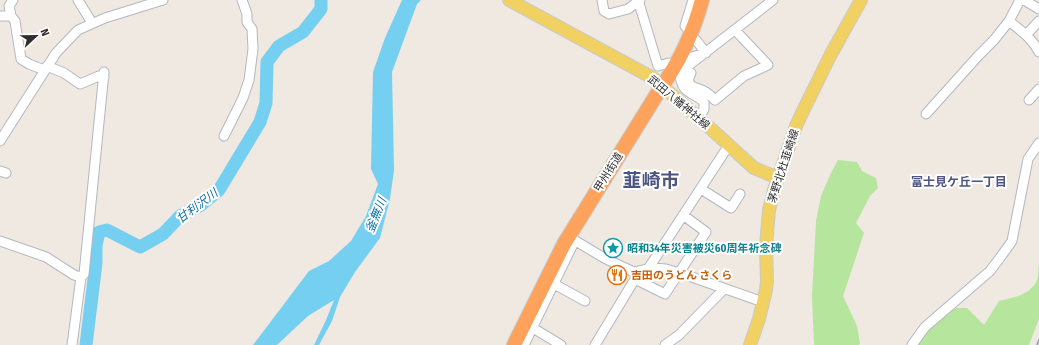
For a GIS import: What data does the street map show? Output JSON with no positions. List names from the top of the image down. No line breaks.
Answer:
{"streets":{"highway":["甲州街道"],"main road":["武田八幡神社線","茅野北杜韮崎線"]},"crossings":[["武田八幡神社線","茅野北杜韮崎線"],["武田八幡神社線","甲州街道"]],"districts":["韮崎市","富士見ケ丘一丁目"],"water":["甘利沢川","釜無川"],"places":{"place":["昭和34年災害被災60周年祈念碑"],"restaurant":["吉田のうどん さくら"]},"north":"right"}
